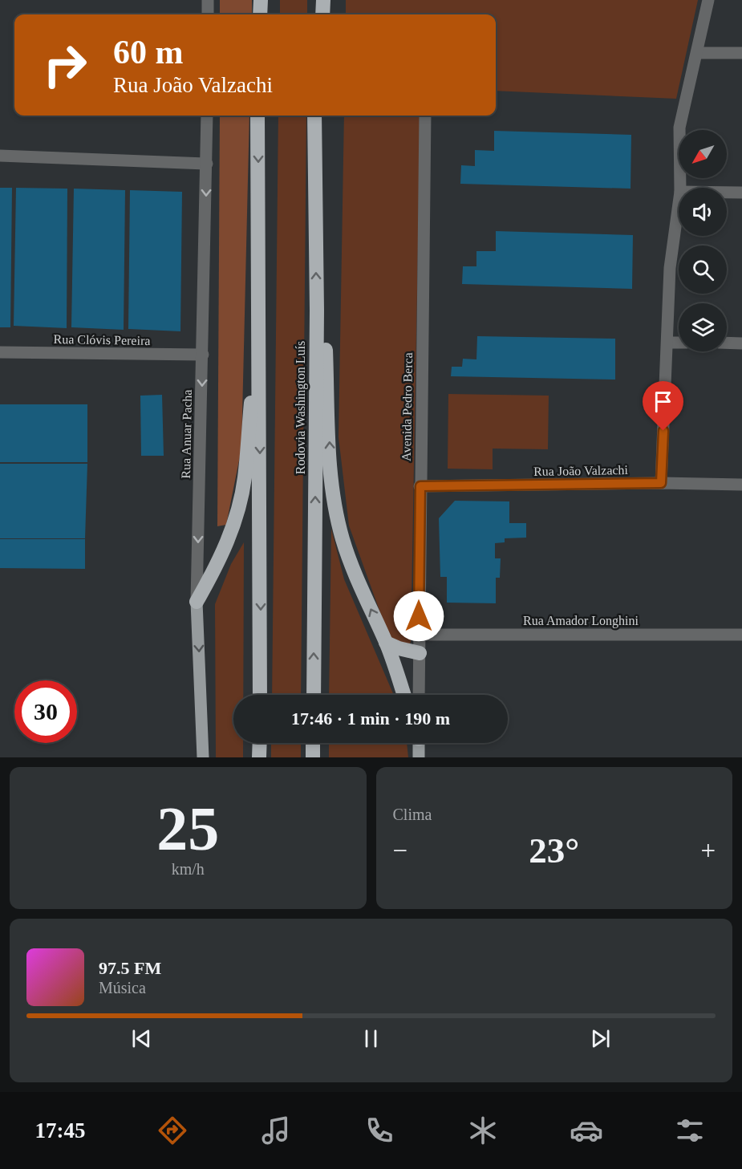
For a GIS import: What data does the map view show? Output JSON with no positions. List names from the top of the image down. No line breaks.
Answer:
{"streets":{"highway":["Rodovia Washington Luís"],"main road":["Rua Anuar Pacha"],"street":["Rua Clóvis Pereira","Avenida Pedro Berca","Rua João Valzachi","Rua Amador Longhini"]},"crossings":[["Rua Clóvis Pereira","Rua Anuar Pacha"],["Avenida Pedro Berca","Rua João Valzachi"],["Avenida Pedro Berca","Rua Amador Longhini"]],"one_way":["Rua Anuar Pacha"],"north":"bottom left","page":{"turn":["60 m","Rua João Valzachi"],"limit":"30","trip":"17:46 · 1 min · 190 m","tile":[["25","km/h"],"Clima"],"heat":["−","23°","+"],"song":["97.5 FM","Música"],"tabs":"17:45"}}
